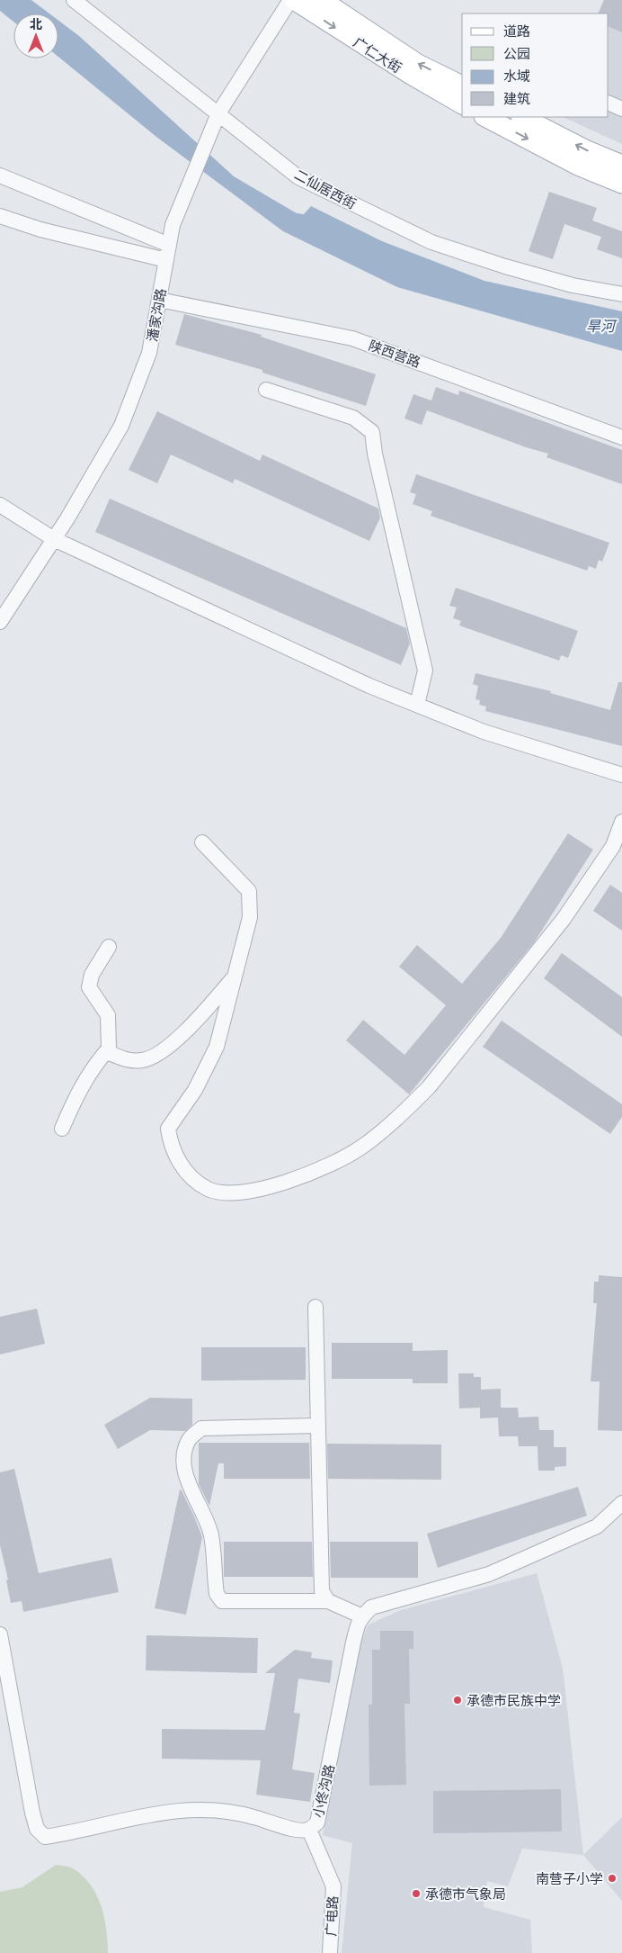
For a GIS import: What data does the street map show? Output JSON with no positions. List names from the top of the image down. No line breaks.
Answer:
{"streets":{"main road":["广仁大街"],"street":["二仙居西街","潘家沟路","陕西营路","小佟沟路","广电路"]},"crossings":[["广仁大街","潘家沟路"],["二仙居西街","潘家沟路"],["潘家沟路","陕西营路"],["小佟沟路","广电路"]],"water":["旱河"],"places":["承德市民族中学","南营子小学","承德市气象局"],"legend":["道路","公园","水域","建筑"],"north":"top"}
